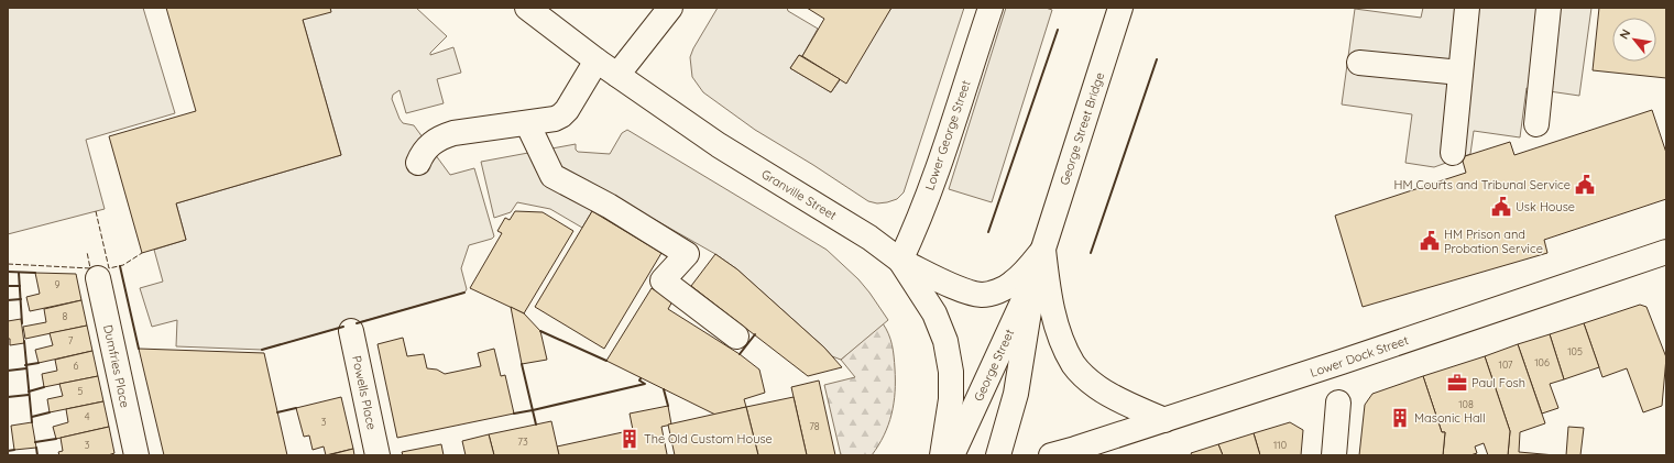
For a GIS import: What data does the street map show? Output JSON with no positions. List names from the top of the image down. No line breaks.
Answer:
{"streets":{"street":["George Street Bridge","Lower George Street","Granville Street","Lower Dock Street","George Street","Dumfries Place","Powells Place"]},"crossings":[["George Street Bridge","George Street"],["Lower George Street","Granville Street"]],"places":{"public building":["HM Courts and Tribunal Service","Usk House","HM Prison and Probation Service"],"office":["Paul Fosh"],"building":["Masonic Hall","The Old Custom House"]},"house_numbers":["9","8","7","105","106","107","6","5","108","4","3","78","73","3","110"],"north":"top left"}
